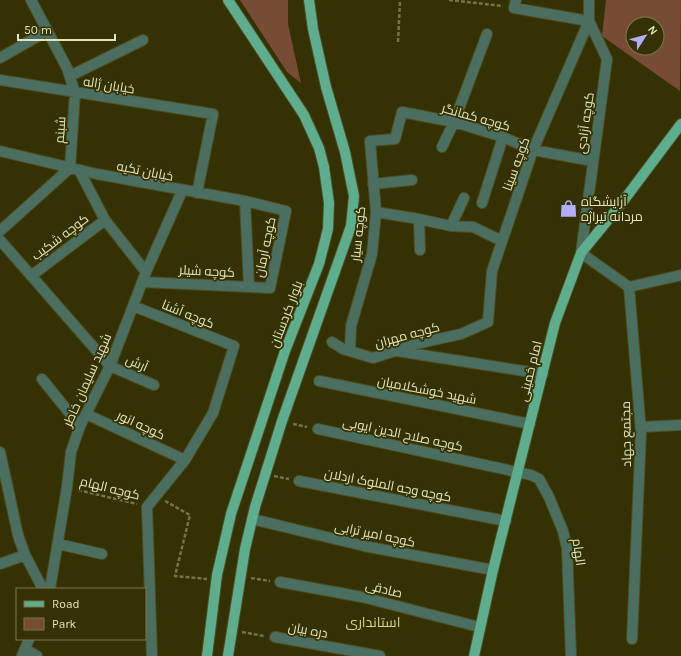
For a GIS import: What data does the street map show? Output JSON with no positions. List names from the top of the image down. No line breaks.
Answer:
{"streets":{"main road":["بلوار کردستان","امام خمینی"],"street":["خیابان ژاله","کوچه کمانگر","کوچه آزادی","شبنم","کوچه سینا","خیابان تکیه","کوچه سیار","کوچه شکیب","کوچه آرمان","کوچه شیلر","کوچه آشنا","کوچه مهران","آرش","شهید سلیمان خاطر","شهید خوشکلامیان","کوچه انور","کوچه صلاح الدین ایوبی","مجتمع جهاد","کوچه وجه الملوک اردلان","کوچه امیر ترابی","الهام","صادقی","دره بیان"],"path":["کوچه الهام"]},"crossings":[["خیابان ژاله","شبنم"],["خیابان ژاله","خیابان تکیه"],["کوچه کمانگر","کوچه آزادی"],["کوچه کمانگر","کوچه سینا"],["کوچه کمانگر","کوچه سیار"],["کوچه آزادی","کوچه سینا"],["کوچه آزادی","امام خمینی"],["شبنم","خیابان تکیه"],["کوچه سینا","کوچه مهران"],["خیابان تکیه","کوچه آرمان"],["خیابان تکیه","شهید سلیمان خاطر"],["کوچه سیار","کوچه مهران"],["کوچه آرمان","کوچه شیلر"],["کوچه شیلر","شهید سلیمان خاطر"],["کوچه آشنا","شهید سلیمان خاطر"],["کوچه آشنا","کوچه انور"],["آرش","شهید سلیمان خاطر"],["امام خمینی","شهید خوشکلامیان"],["امام خمینی","کوچه صلاح الدین ایوبی"],["امام خمینی","کوچه وجه الملوک اردلان"],["امام خمینی","کوچه امیر ترابی"],["امام خمینی","الهام"],["امام خمینی","صادقی"],["شهید سلیمان خاطر","کوچه انور"],["شهید سلیمان خاطر","کوچه الهام"],["کوچه صلاح الدین ایوبی","الهام"]],"districts":["استانداری"],"places":{"shop":["آرایشگاه مردانه تیراژه"]},"legend":["Road","Park"],"scale_bar":"50 m","north":"top right"}
